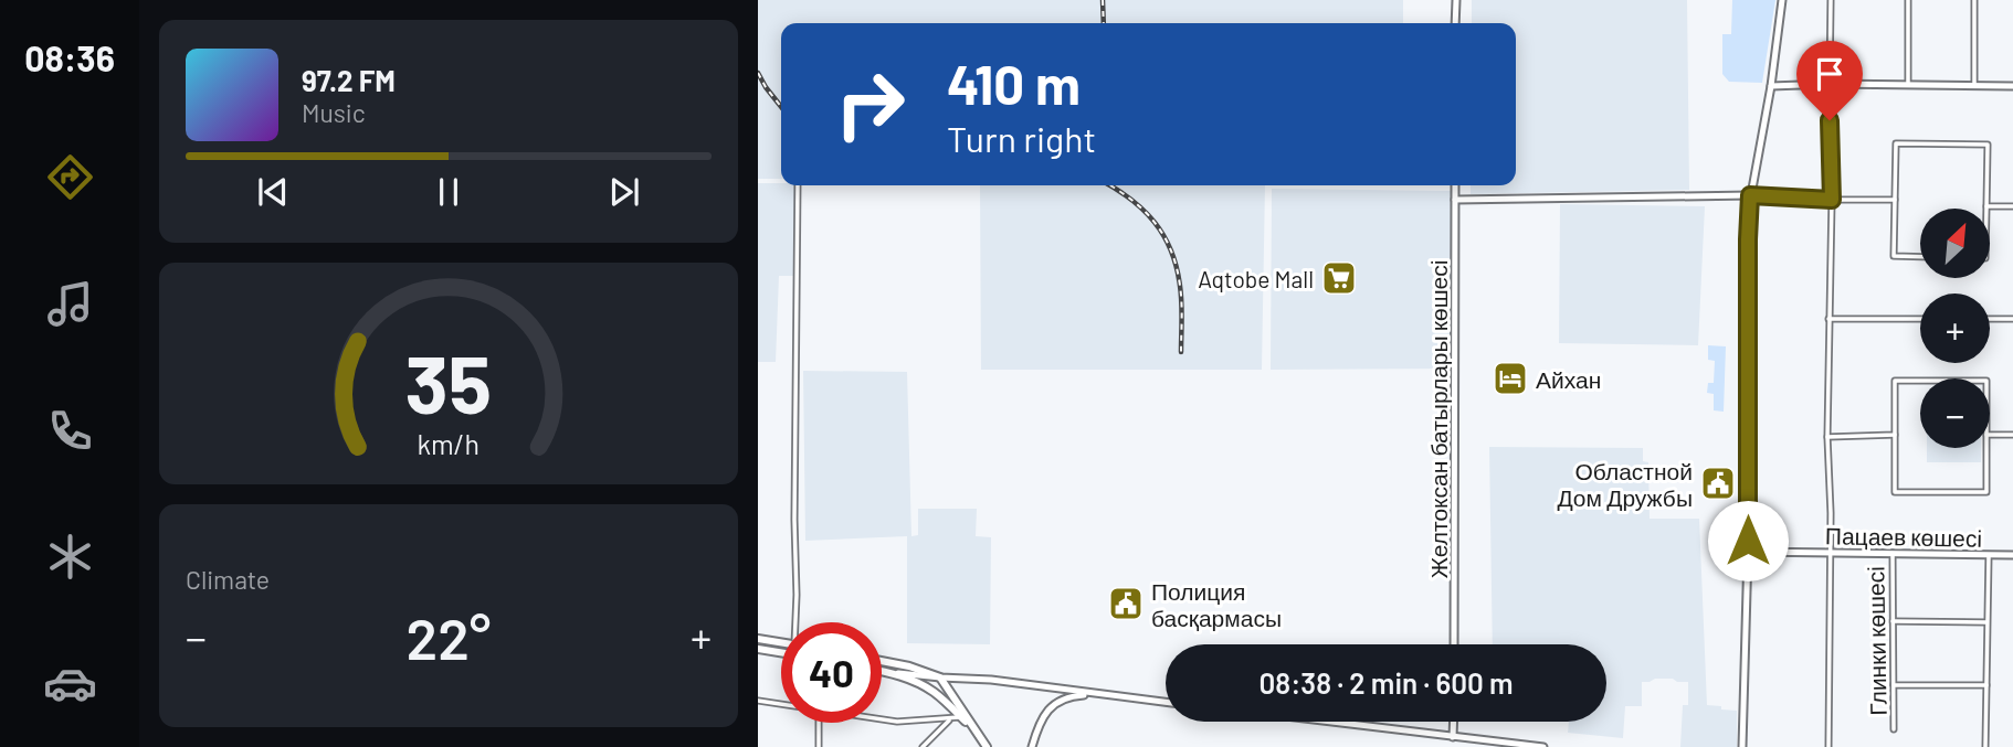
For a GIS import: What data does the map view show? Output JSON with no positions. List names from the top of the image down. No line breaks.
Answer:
{"streets":{"street":["Желтоксан батырлары көшесі","Пацаев көшесі","Глинки көшесі"]},"crossings":[["Пацаев көшесі","Глинки көшесі"]],"places":{"supermarket":["Aqtobe Mall"],"hotel":["Айхан"],"public building":["Областной Дом Дружбы","Полиция басқармасы"]},"north":"top right","page":{"tabs":"08:36","turn":["410 m","Turn right"],"song":["97.2 FM","Music"],"map_buttons":["+","−"],"tile":"Climate","heat":["−","22°","+"],"limit":"40","trip":"08:38 · 2 min · 600 m","gauge":["35","km/h"]}}
